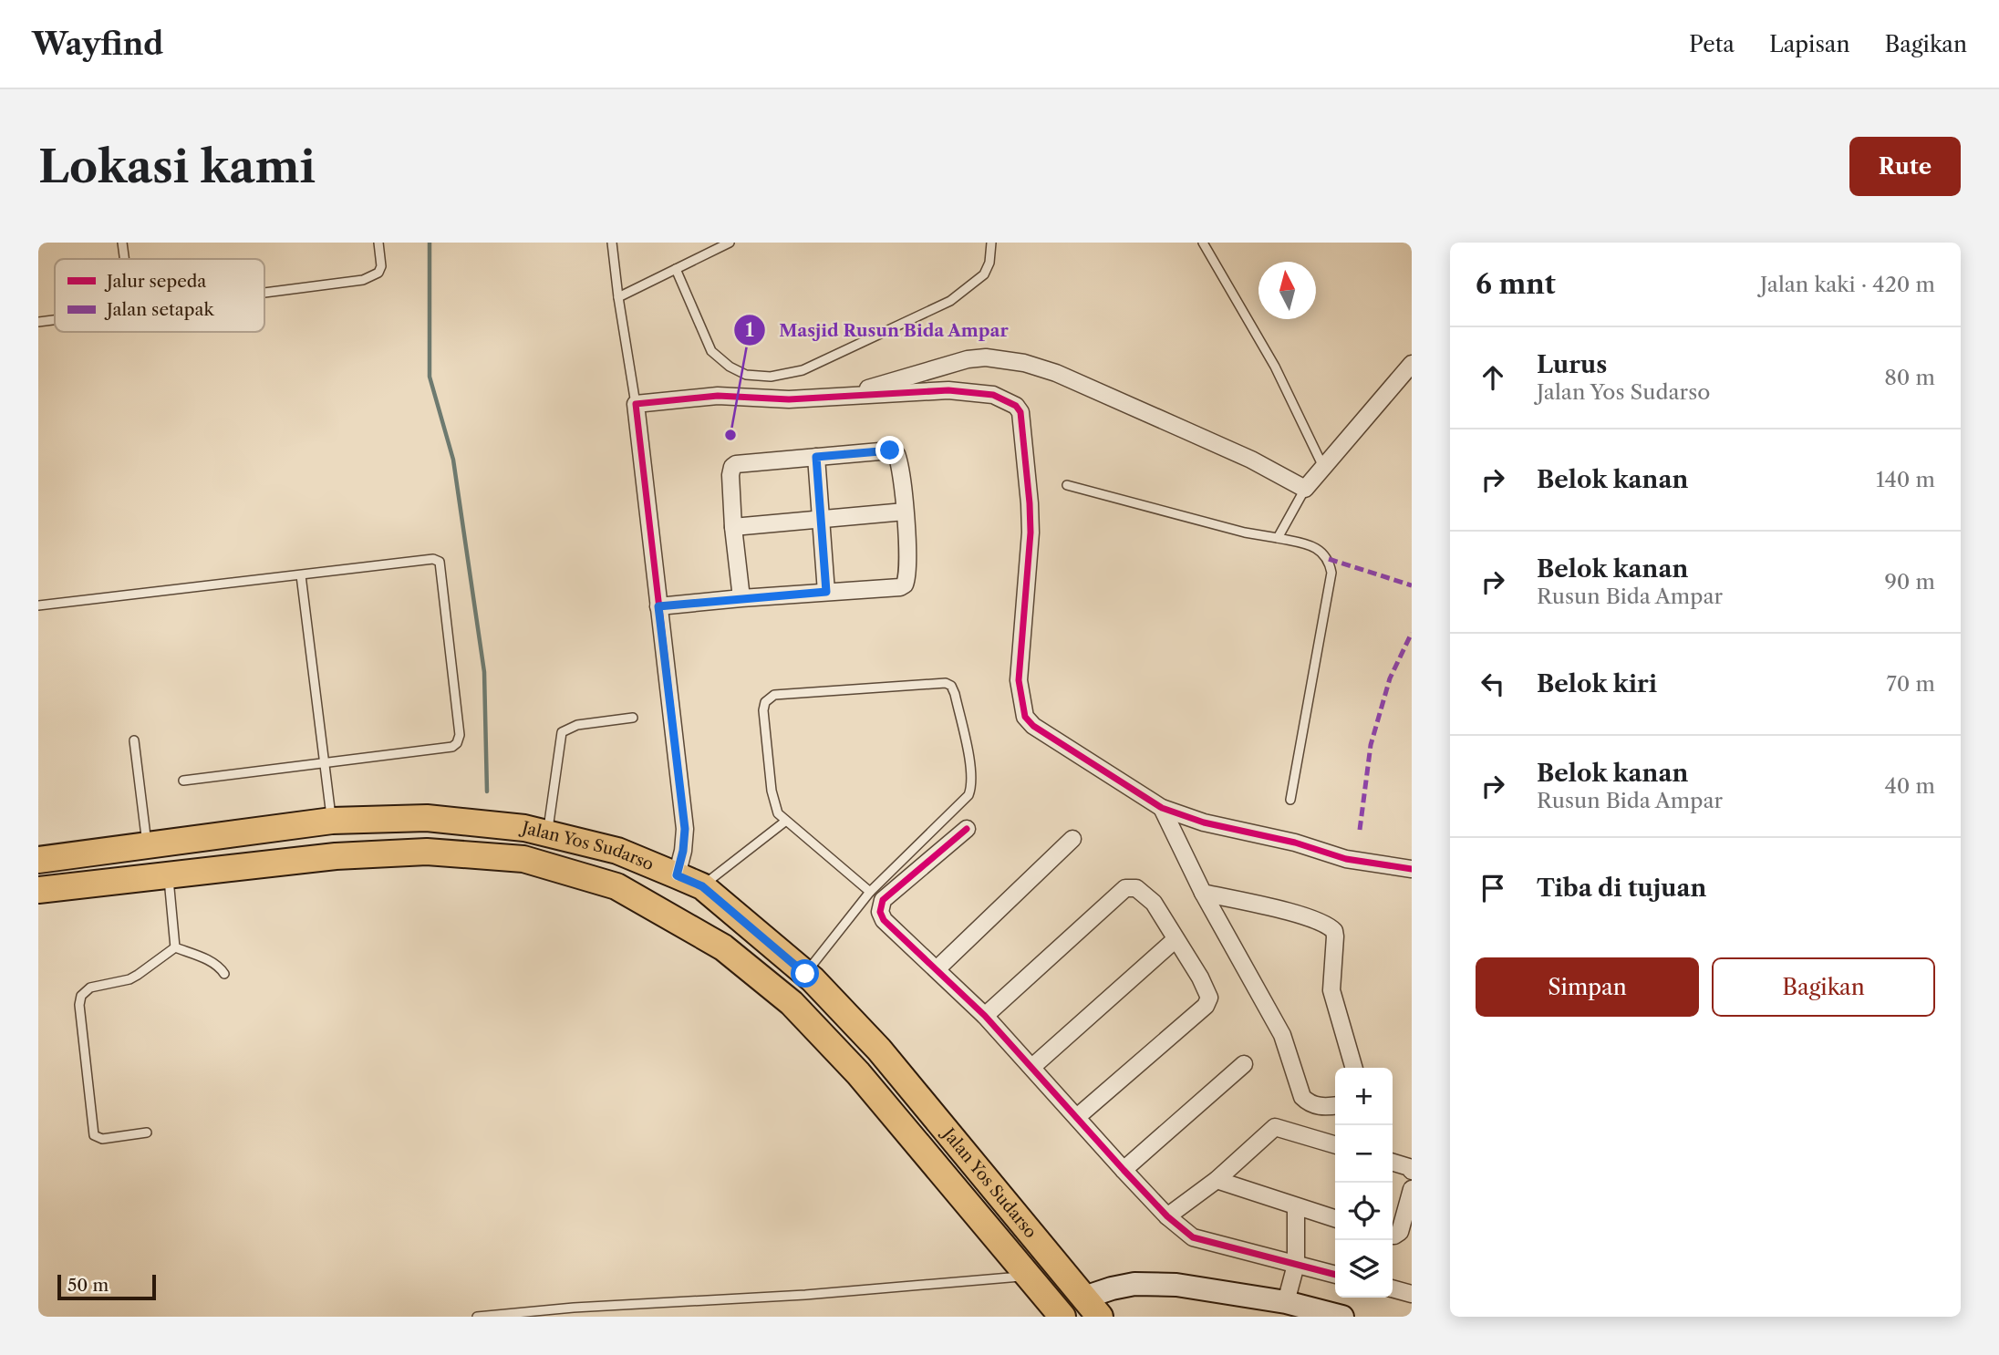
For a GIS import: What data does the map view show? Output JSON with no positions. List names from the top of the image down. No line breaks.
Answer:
{"streets":{"main road":["Jalan Yos Sudarso"]},"places":["Masjid Rusun Bida Ampar"],"legend":["Jalur sepeda","Jalan setapak"],"scale_bar":"50 m","north":"top","page":{"header":"Wayfind","nav":["Peta","Lapisan","Bagikan"],"buttons":["Rute",["Simpan","Bagikan"]],"title":"Lokasi kami","heading":["6 mnt","Jalan kaki · 420 m"],"list":[["Lurus","Jalan Yos Sudarso","80 m"],["Belok kanan","140 m"],["Belok kanan","Rusun Bida Ampar","90 m"],["Belok kiri","70 m"],["Belok kanan","Rusun Bida Ampar","40 m"],"Tiba di tujuan"],"map_buttons":["+","−"],"scale":"50 m"}}
